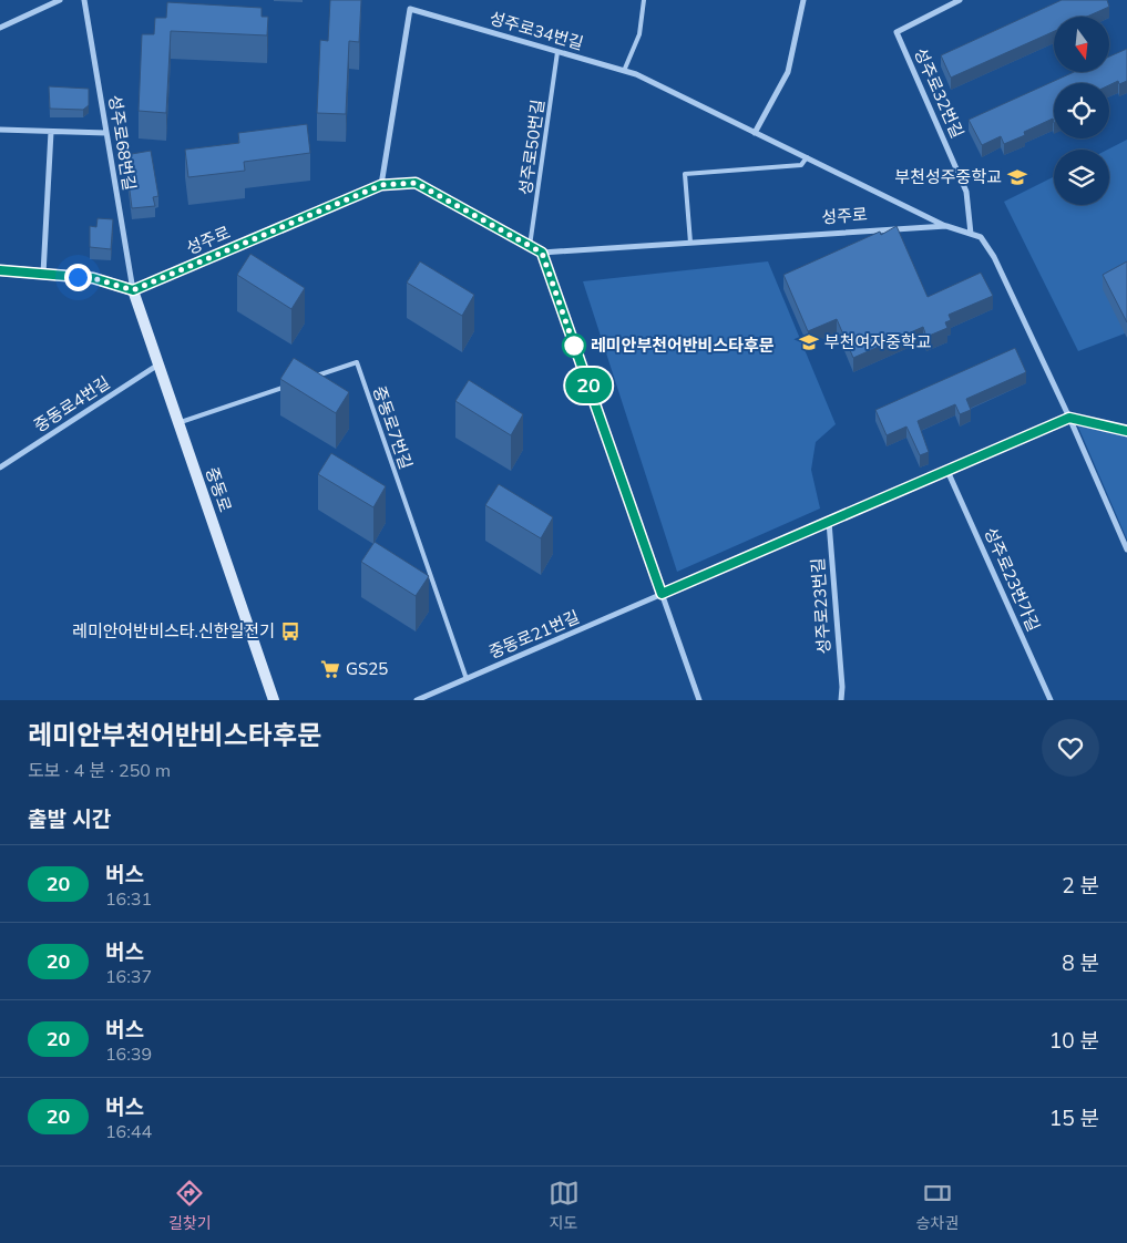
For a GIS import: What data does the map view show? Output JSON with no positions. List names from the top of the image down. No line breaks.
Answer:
{"streets":{"street":["성주로34번길","성주로32번길","성주로68번길","성주로","중동로4번길","중동로","성주로23번가길","성주로23번길","중동로21번길"],"lane":["성주로50번길","중동로7번길"]},"crossings":[["성주로34번길","성주로50번길"],["성주로34번길","성주로"],["성주로32번길","성주로"],["성주로68번길","성주로"],["성주로68번길","중동로"],["성주로50번길","성주로"],["성주로","중동로"],["중동로4번길","중동로"],["중동로7번길","중동로21번길"]],"places":{"school or university":["부천성주중학교","부천여자중학교"],"other":["레미안부천어반비스타후문"],"bus stop":["레미안어반비스타.신한일전기"],"supermarket":["GS25"]},"lines":["bus line 20"],"north":"bottom","page":{"on_map":"20","heading":[["레미안부천어반비스타후문","도보 · 4 분 · 250 m"],"출발 시간"],"list":[{"mark":"20","name":"버스","note":"16:31","value":"2 분"},{"mark":"20","name":"버스","note":"16:37","value":"8 분"},{"mark":"20","name":"버스","note":"16:39","value":"10 분"},{"mark":"20","name":"버스","note":"16:44","value":"15 분"}],"tabs":["길찾기","지도","승차권"]}}
